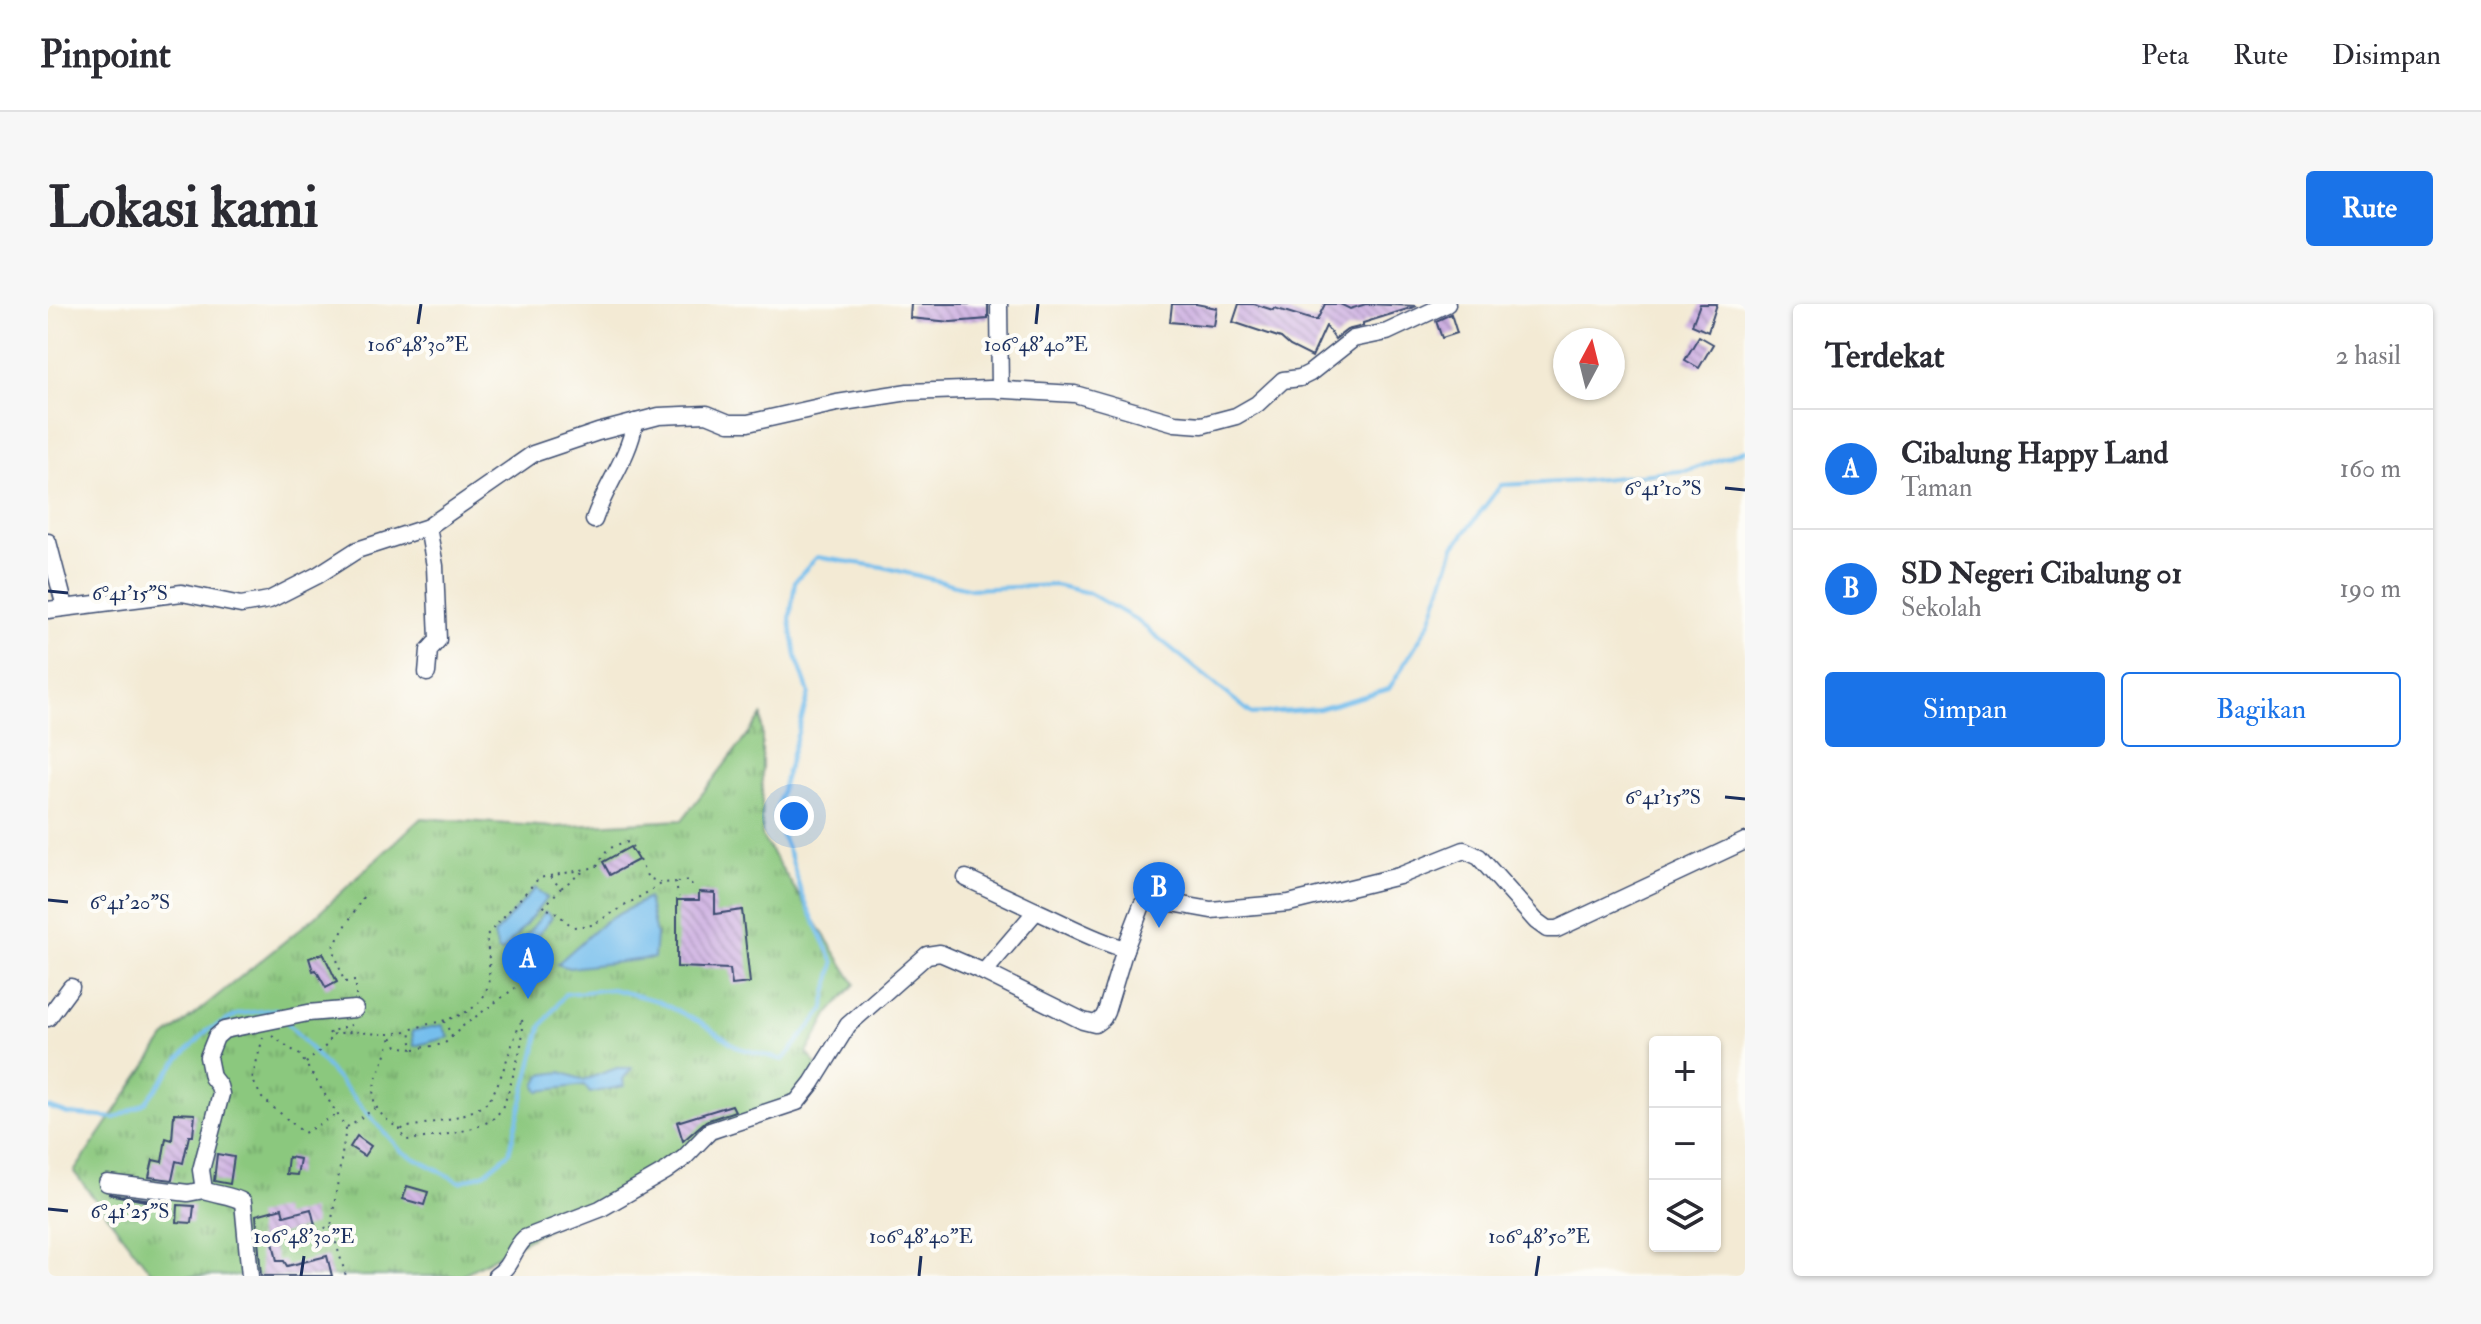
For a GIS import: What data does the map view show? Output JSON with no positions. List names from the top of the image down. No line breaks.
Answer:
{"north":"top","page":{"header":"Pinpoint","nav":["Peta","Rute","Disimpan"],"buttons":["Rute",["Simpan","Bagikan"]],"title":"Lokasi kami","heading":["Terdekat","2 hasil"],"list":[{"mark":"A","name":"Cibalung Happy Land","note":"Taman","value":"160 m"},{"mark":"B","name":"SD Negeri Cibalung 01","note":"Sekolah","value":"190 m"}],"pins":["B","A"],"map_buttons":["+","−"]},"coordinates":["106°48'30\"E","106°48'40\"E","6°41'10\"S","6°41'15\"S","6°41'20\"S","6°41'25\"S","106°48'50\"E"]}
